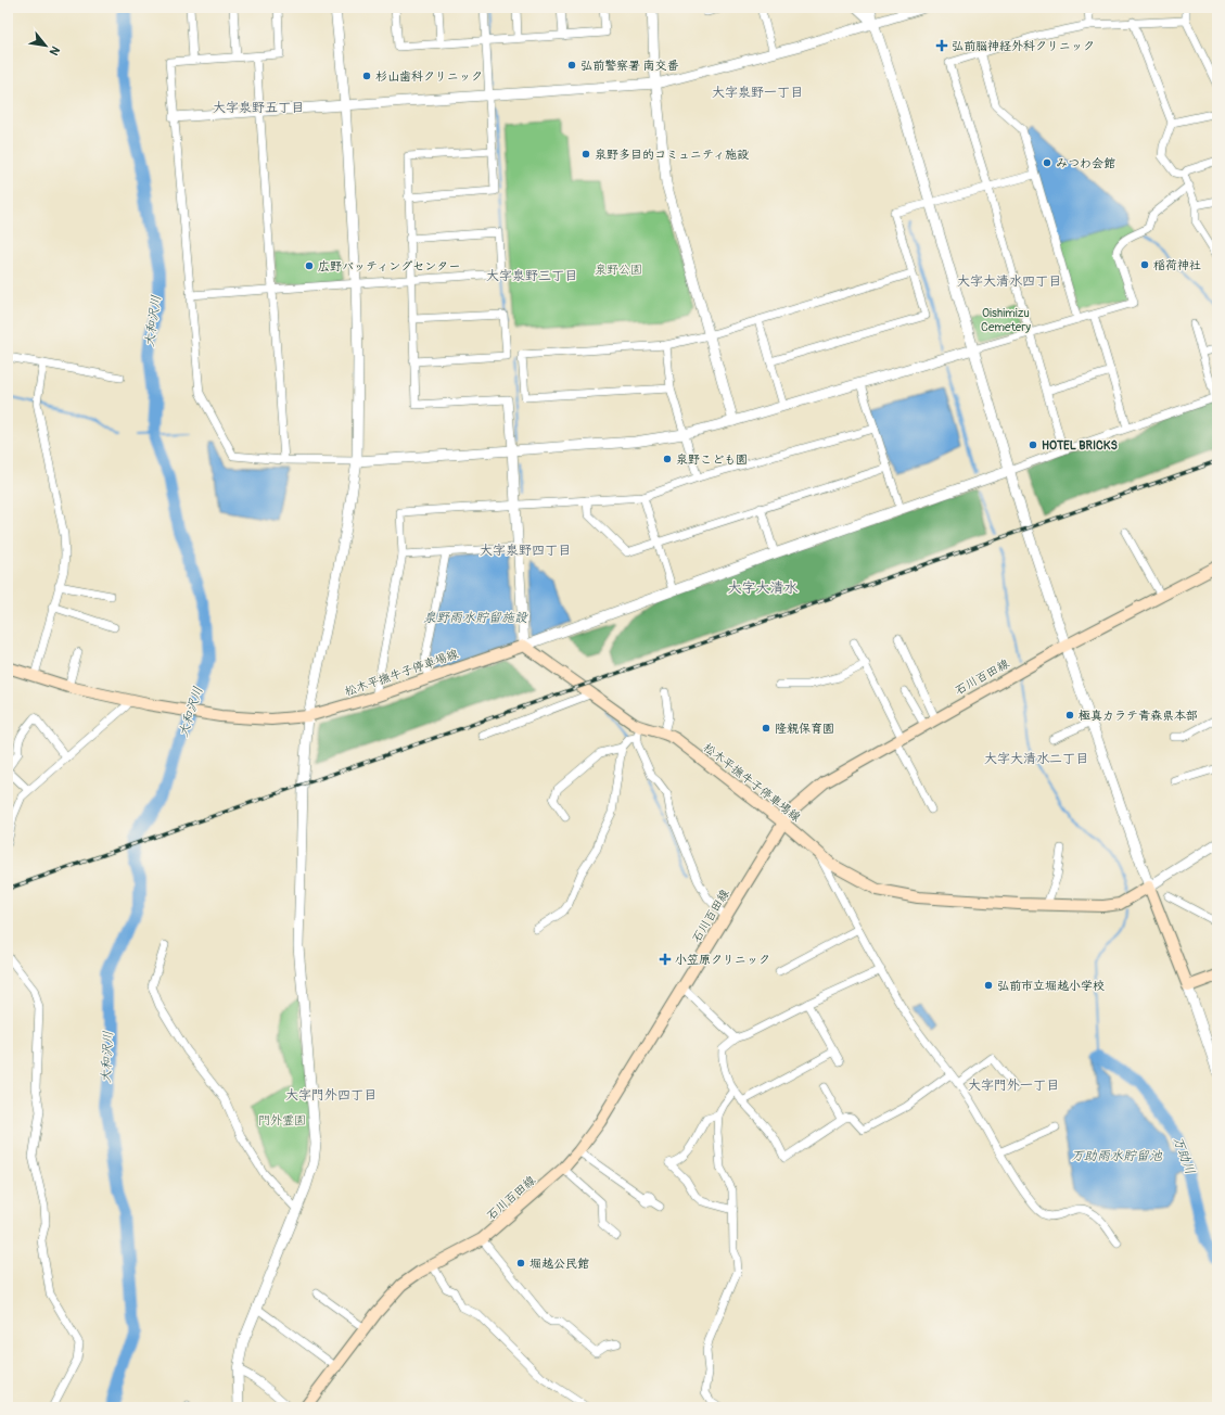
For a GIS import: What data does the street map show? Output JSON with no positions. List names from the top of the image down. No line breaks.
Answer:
{"streets":{"main road":["松木平撫牛子停車場線","石川百田線"]},"crossings":[["松木平撫牛子停車場線","石川百田線"]],"districts":["大字泉野一丁目","大字泉野五丁目","大字泉野三丁目","大字大清水四丁目","大字泉野四丁目","大字大清水","大字大清水二丁目","大字門外一丁目","大字門外四丁目"],"water":["大和沢川","泉野雨水貯留施設","万助雨水貯留池","万助川"],"parks":["泉野公園","Oishimizu Cemetery","門外霊園"],"places":{"health":["弘前脳神経外科クリニック","小笠原クリニック"],"other":["弘前警察署 南交番","杉山歯科クリニック","泉野多目的コミュニティ施設","みつわ会館","稲荷神社","広野バッティングセンター","HOTEL BRICKS","泉野こども園","極真カラテ青森県本部","隆親保育園","弘前市立堀越小学校","堀越公民館"]},"north":"bottom right"}
